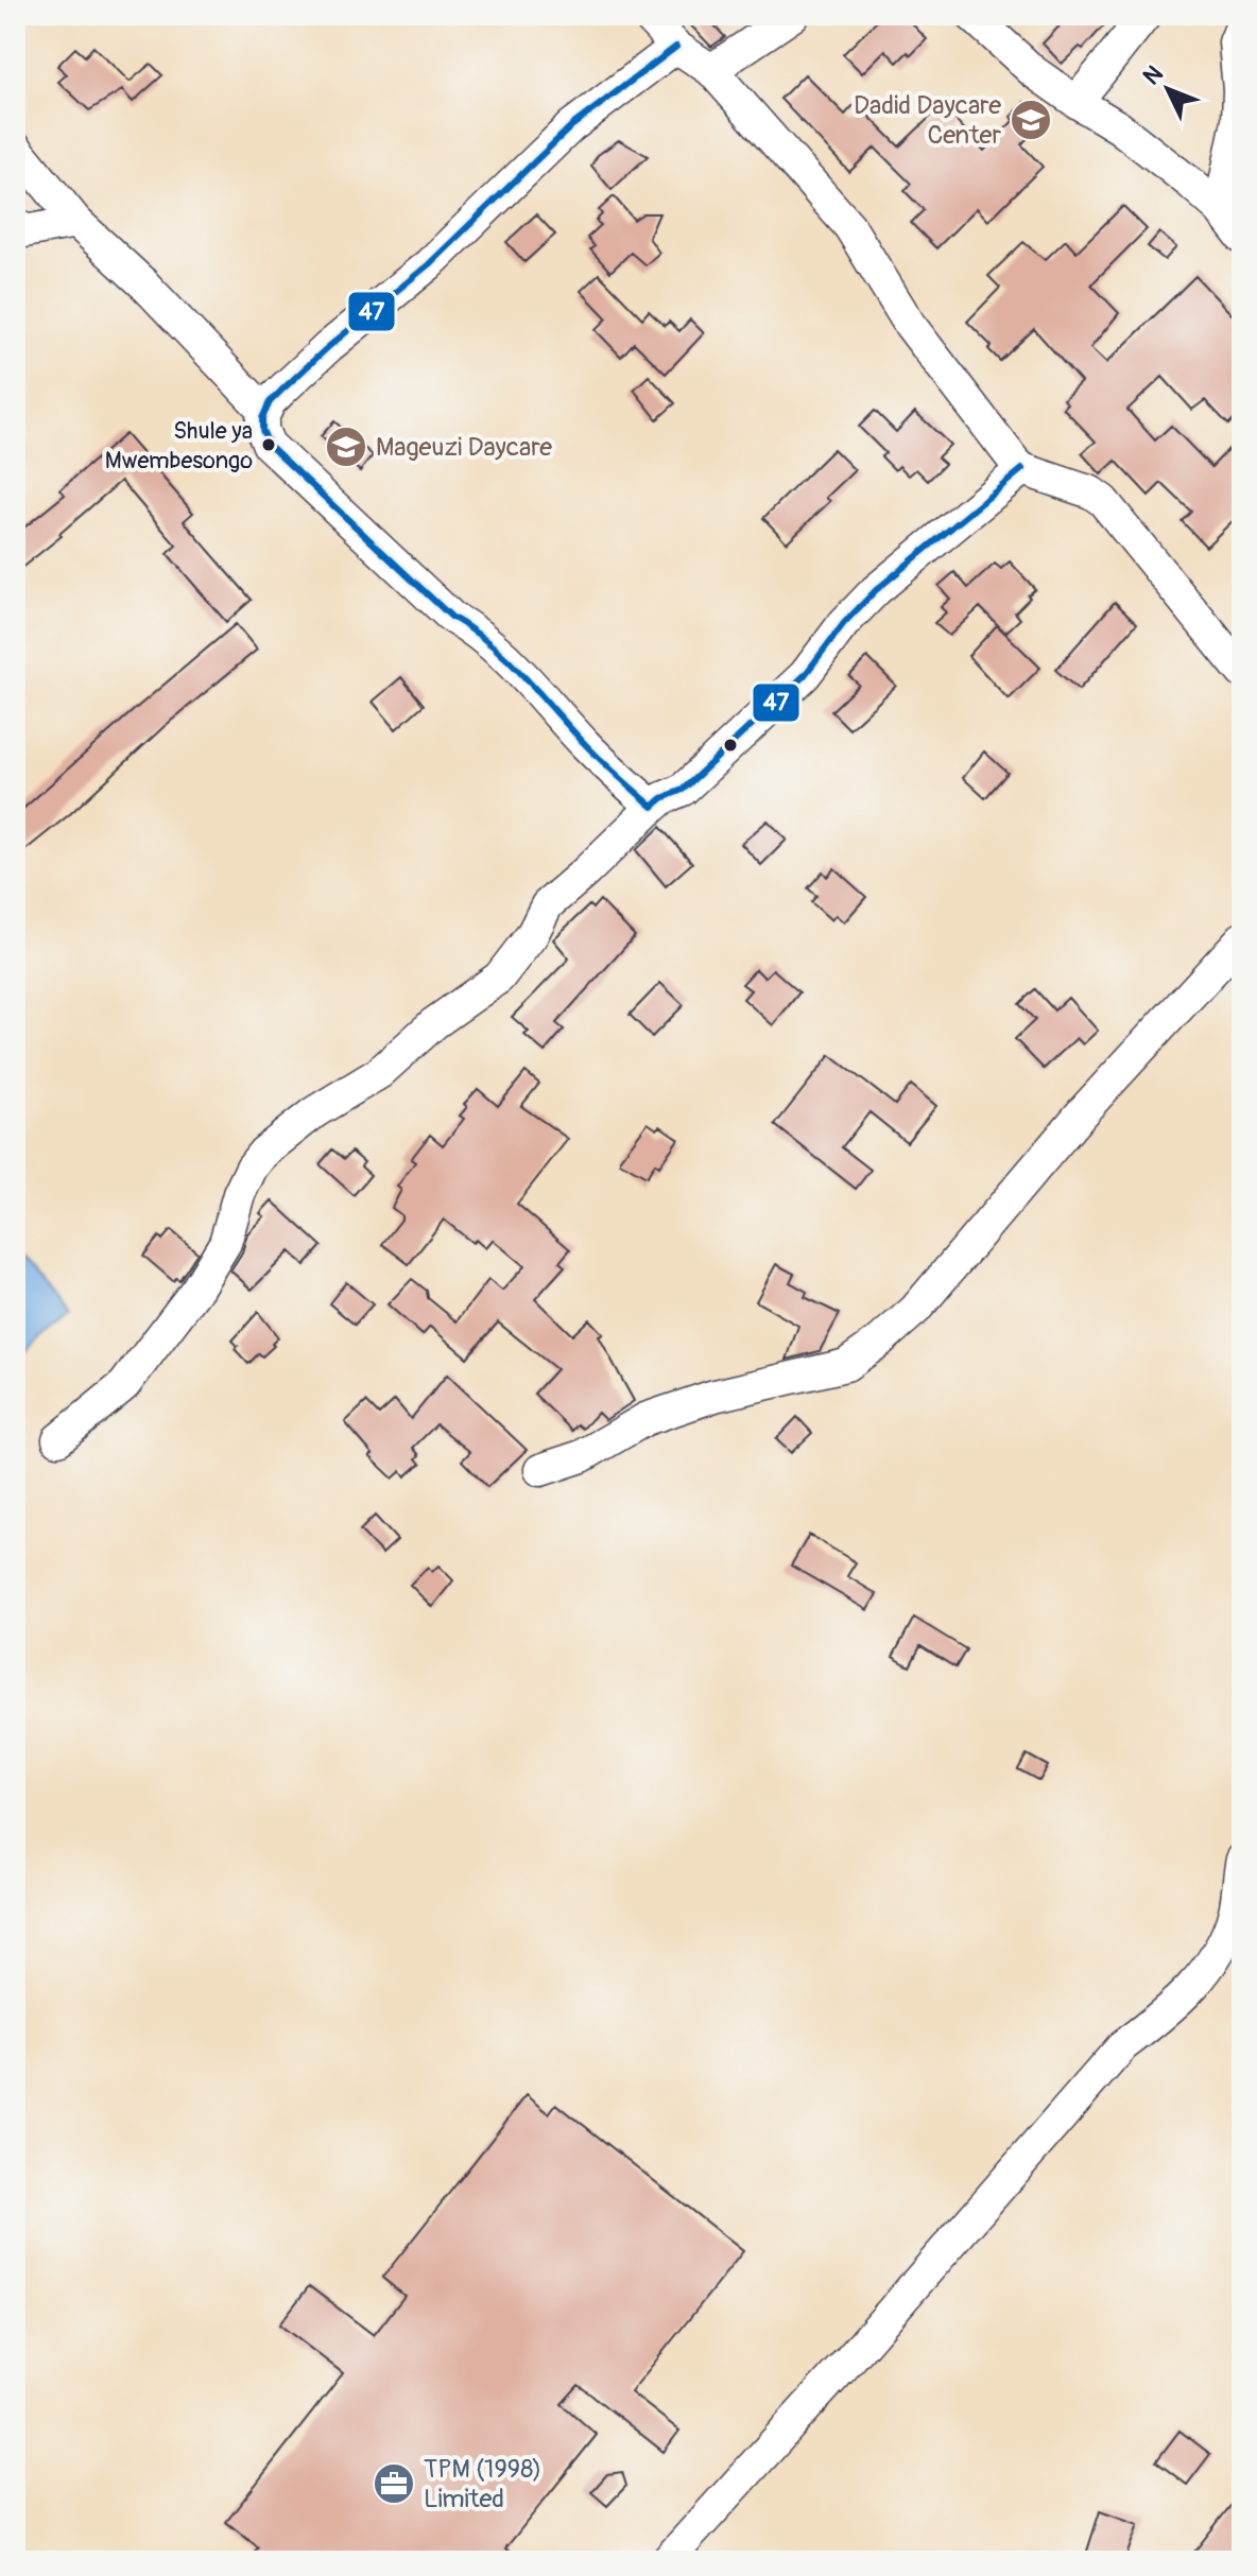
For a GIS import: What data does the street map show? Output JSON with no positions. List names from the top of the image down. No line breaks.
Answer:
{"places":{"school or university":["Dadid Daycare Center","Mageuzi Daycare"],"other":["Shule ya Mwembesongo"],"office":["TPM (1998) Limited"]},"lines":["transit line 47"],"north":"top left"}
